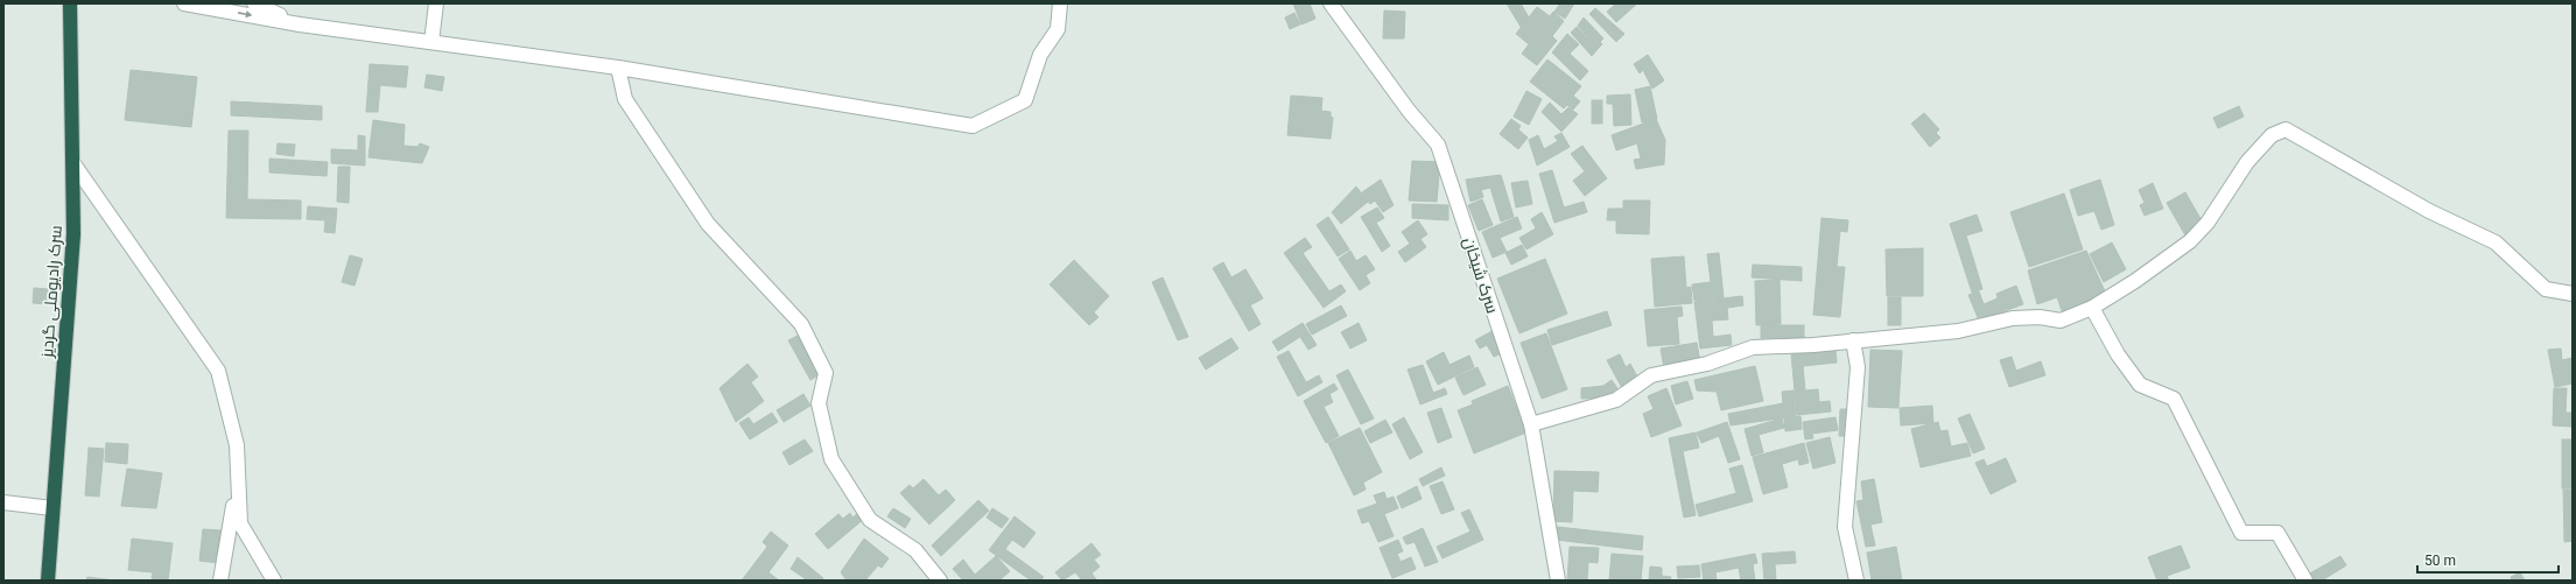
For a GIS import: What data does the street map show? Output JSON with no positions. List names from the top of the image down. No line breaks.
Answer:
{"streets":{"highway":["سرک رادیوملی گردیز"],"street":["سرک شیخان"]},"scale_bar":"50 m"}
